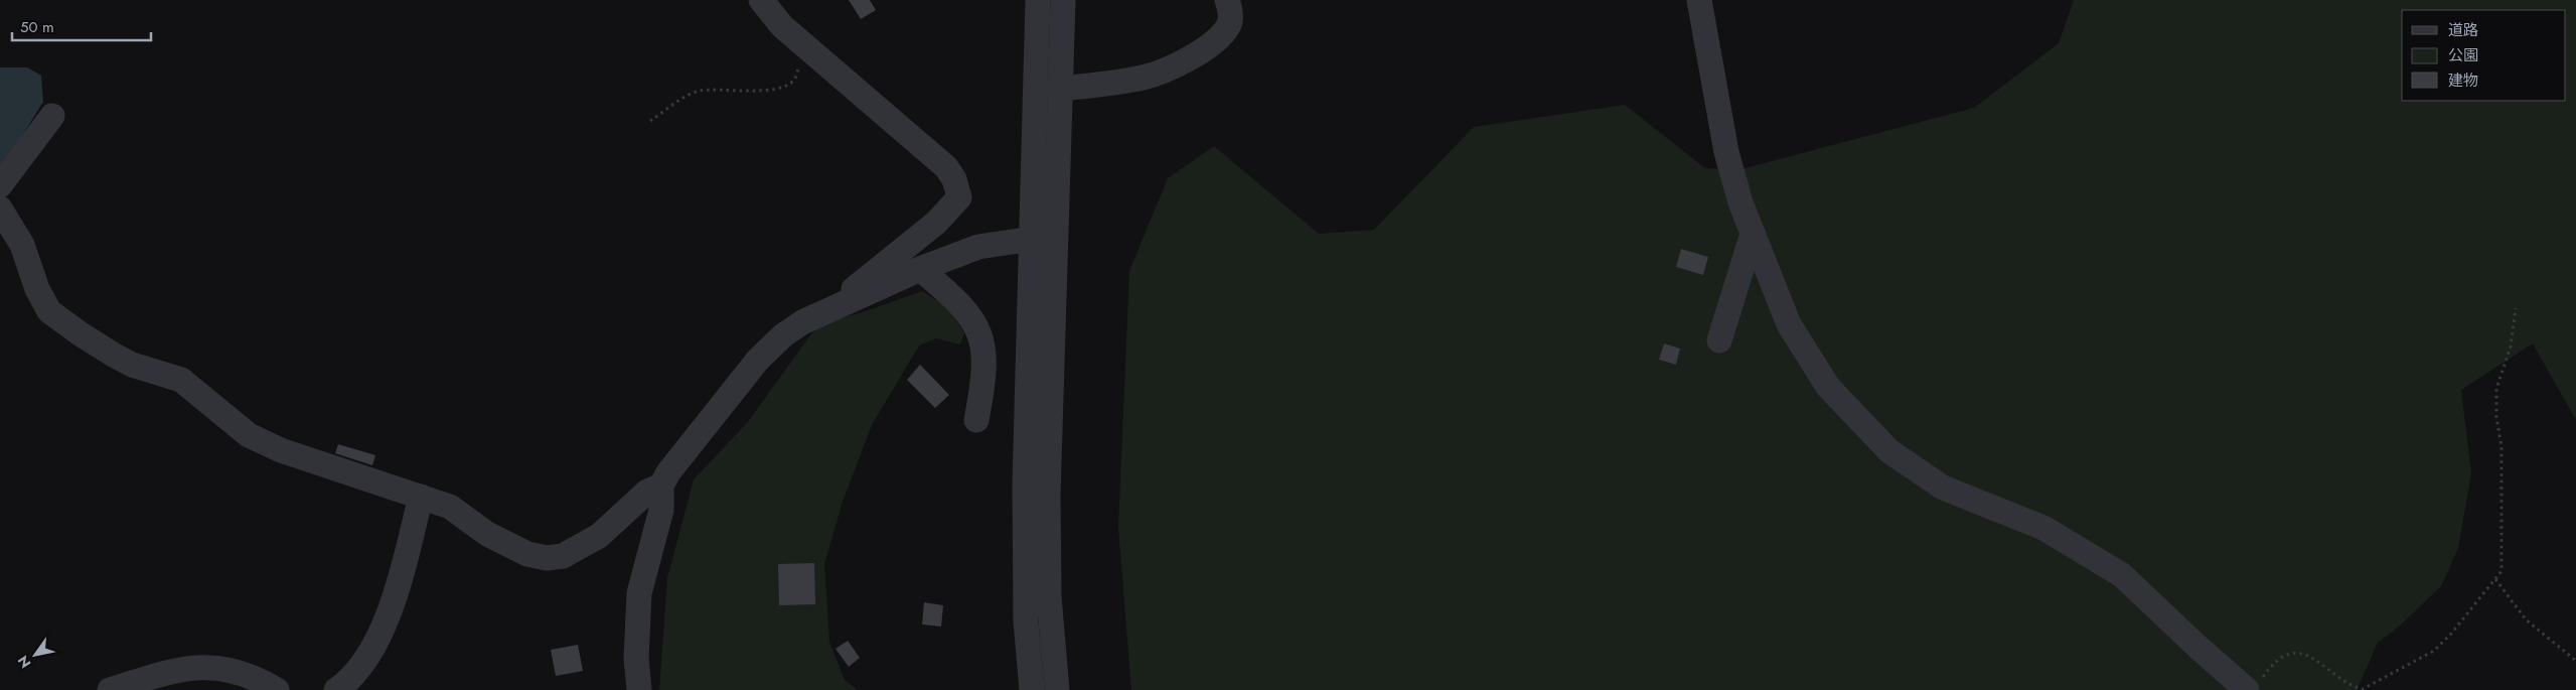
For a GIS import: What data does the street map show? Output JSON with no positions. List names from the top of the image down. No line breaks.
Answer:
{"legend":["道路","公園","建物"],"scale_bar":"50 m","north":"bottom left"}
